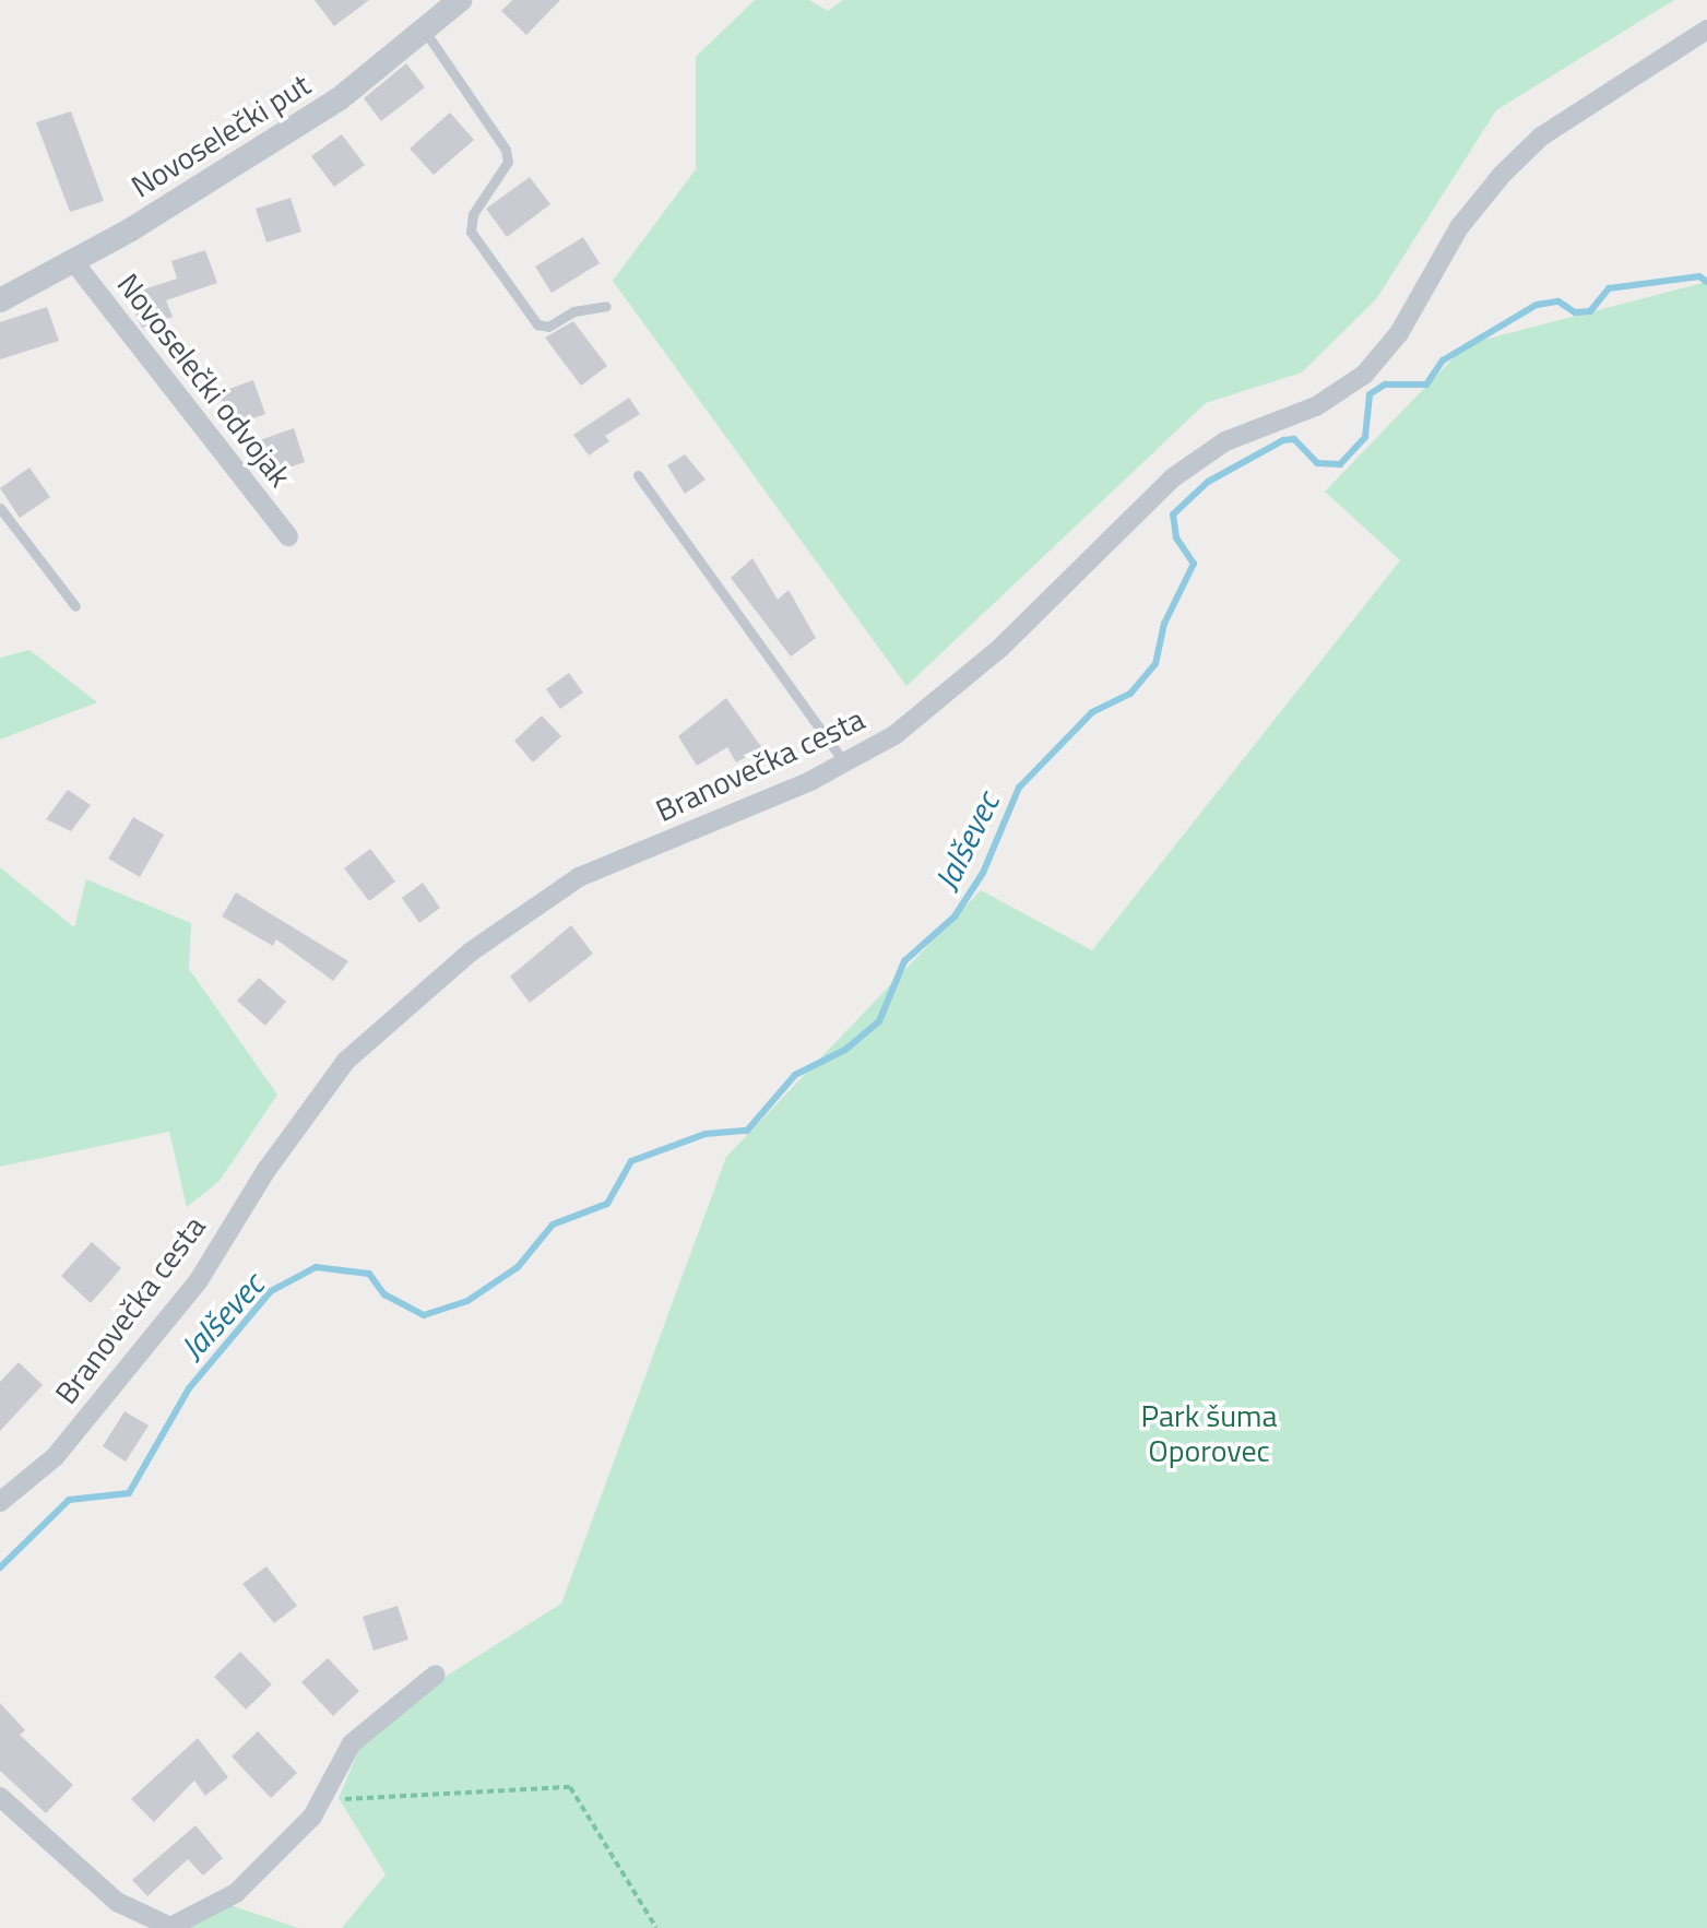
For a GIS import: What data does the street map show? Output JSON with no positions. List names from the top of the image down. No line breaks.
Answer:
{"streets":{"street":["Novoselečki put","Novoselečki odvojak","Branovečka cesta"]},"crossings":[["Novoselečki put","Novoselečki odvojak"]],"water":["Jalševec"],"parks":["Park šuma Oporovec"]}
